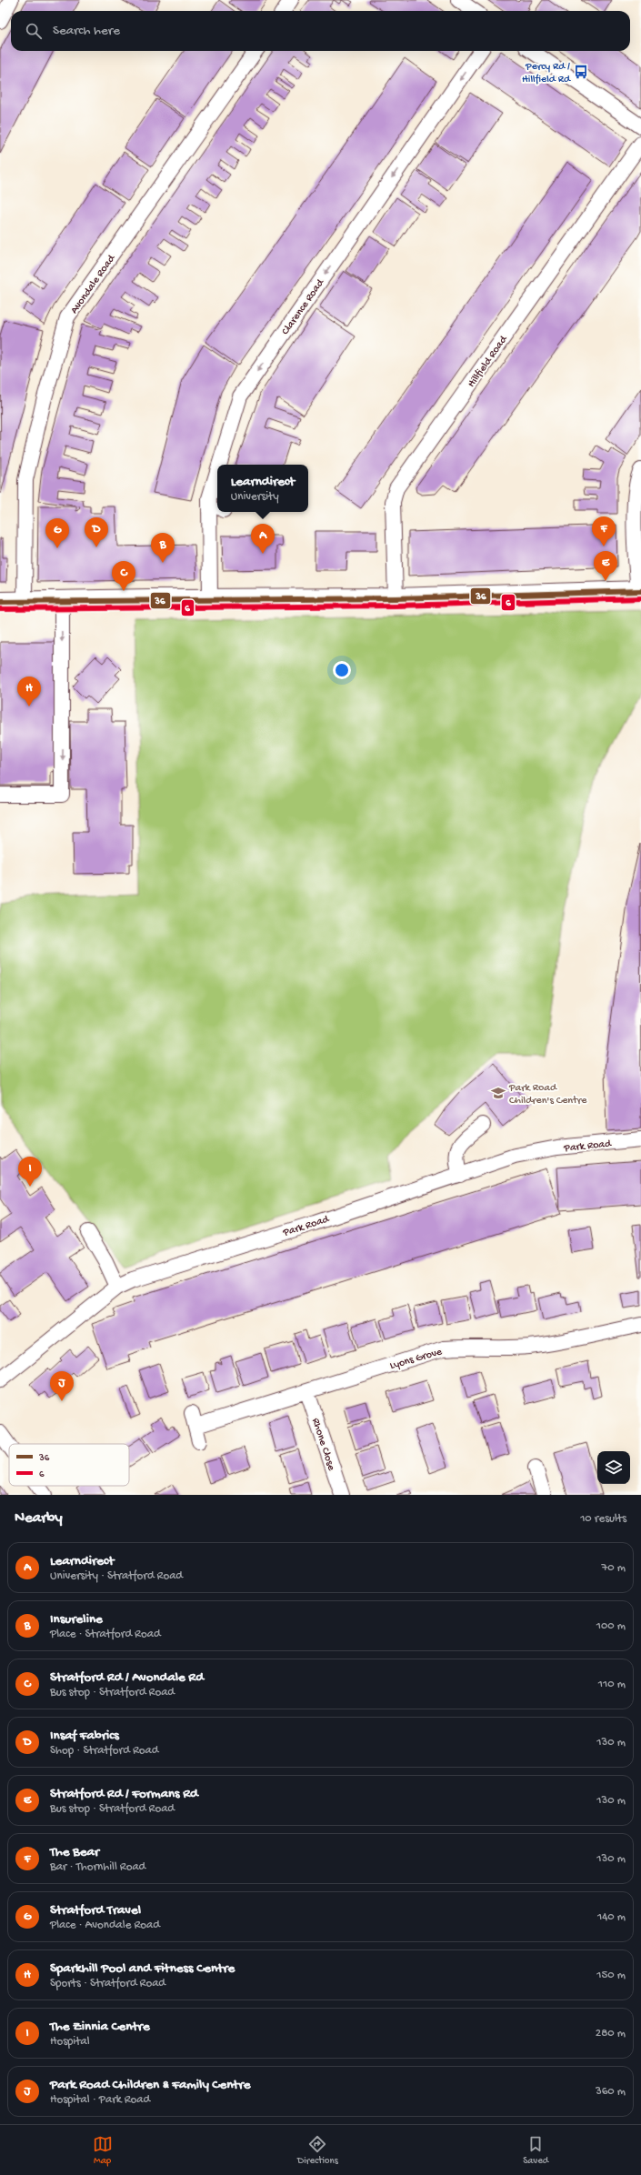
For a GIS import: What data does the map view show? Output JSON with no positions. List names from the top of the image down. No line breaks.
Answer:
{"streets":{"street":["Avondale Road","Clarence Road","Hillfield Road","Park Road","Lyons Grove","Rhone Close"]},"crossings":[["Lyons Grove","Rhone Close"]],"one_way":["Clarence Road"],"places":{"bus stop":["Percy Rd / Hillfield Rd"],"school or university":["Park Road Children's Centre"]},"lines":["transit line 36","transit line 6"],"legend":["36","6"],"page":{"search":"Search here","popup":["Learndirect","University"],"pins":["F","D","G","A","B","E","C","H","I","J"],"heading":["Nearby","10 results"],"list":[{"mark":"A","name":"Learndirect","note":"University · Stratford Road","value":"70 m"},{"mark":"B","name":"Insureline","note":"Place · Stratford Road","value":"100 m"},{"mark":"C","name":"Stratford Rd / Avondale Rd","note":"Bus stop · Stratford Road","value":"110 m"},{"mark":"D","name":"Insaf Fabrics","note":"Shop · Stratford Road","value":"130 m"},{"mark":"E","name":"Stratford Rd / Formans Rd","note":"Bus stop · Stratford Road","value":"130 m"},{"mark":"F","name":"The Bear","note":"Bar · Thornhill Road","value":"130 m"},{"mark":"G","name":"Stratford Travel","note":"Place · Avondale Road","value":"140 m"},{"mark":"H","name":"Sparkhill Pool and Fitness Centre","note":"Sports · Stratford Road","value":"150 m"},{"mark":"I","name":"The Zinnia Centre","note":"Hospital","value":"280 m"},{"mark":"J","name":"Park Road Children & Family Centre","note":"Hospital · Park Road","value":"360 m"}],"nav":["Map","Directions","Saved"]}}
